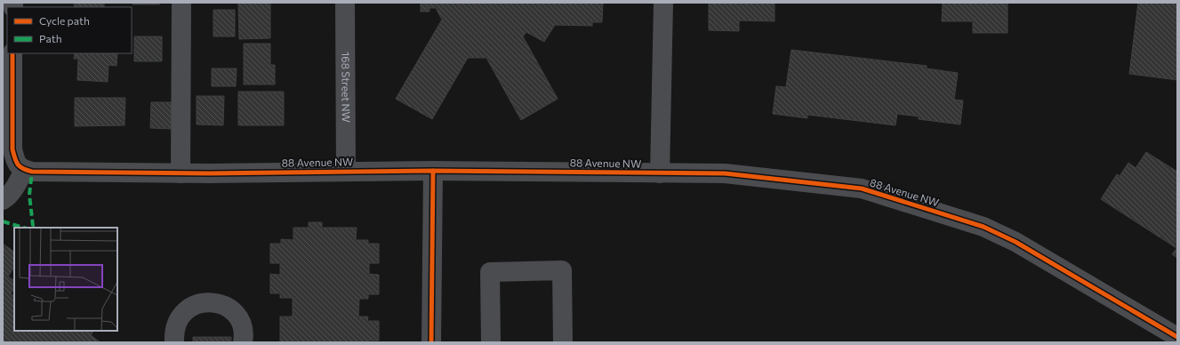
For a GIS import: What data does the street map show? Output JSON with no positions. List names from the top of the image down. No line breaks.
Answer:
{"streets":{"street":["168 Street NW","88 Avenue NW"]},"crossings":[["168 Street NW","88 Avenue NW"]],"legend":["Cycle path","Path"]}
